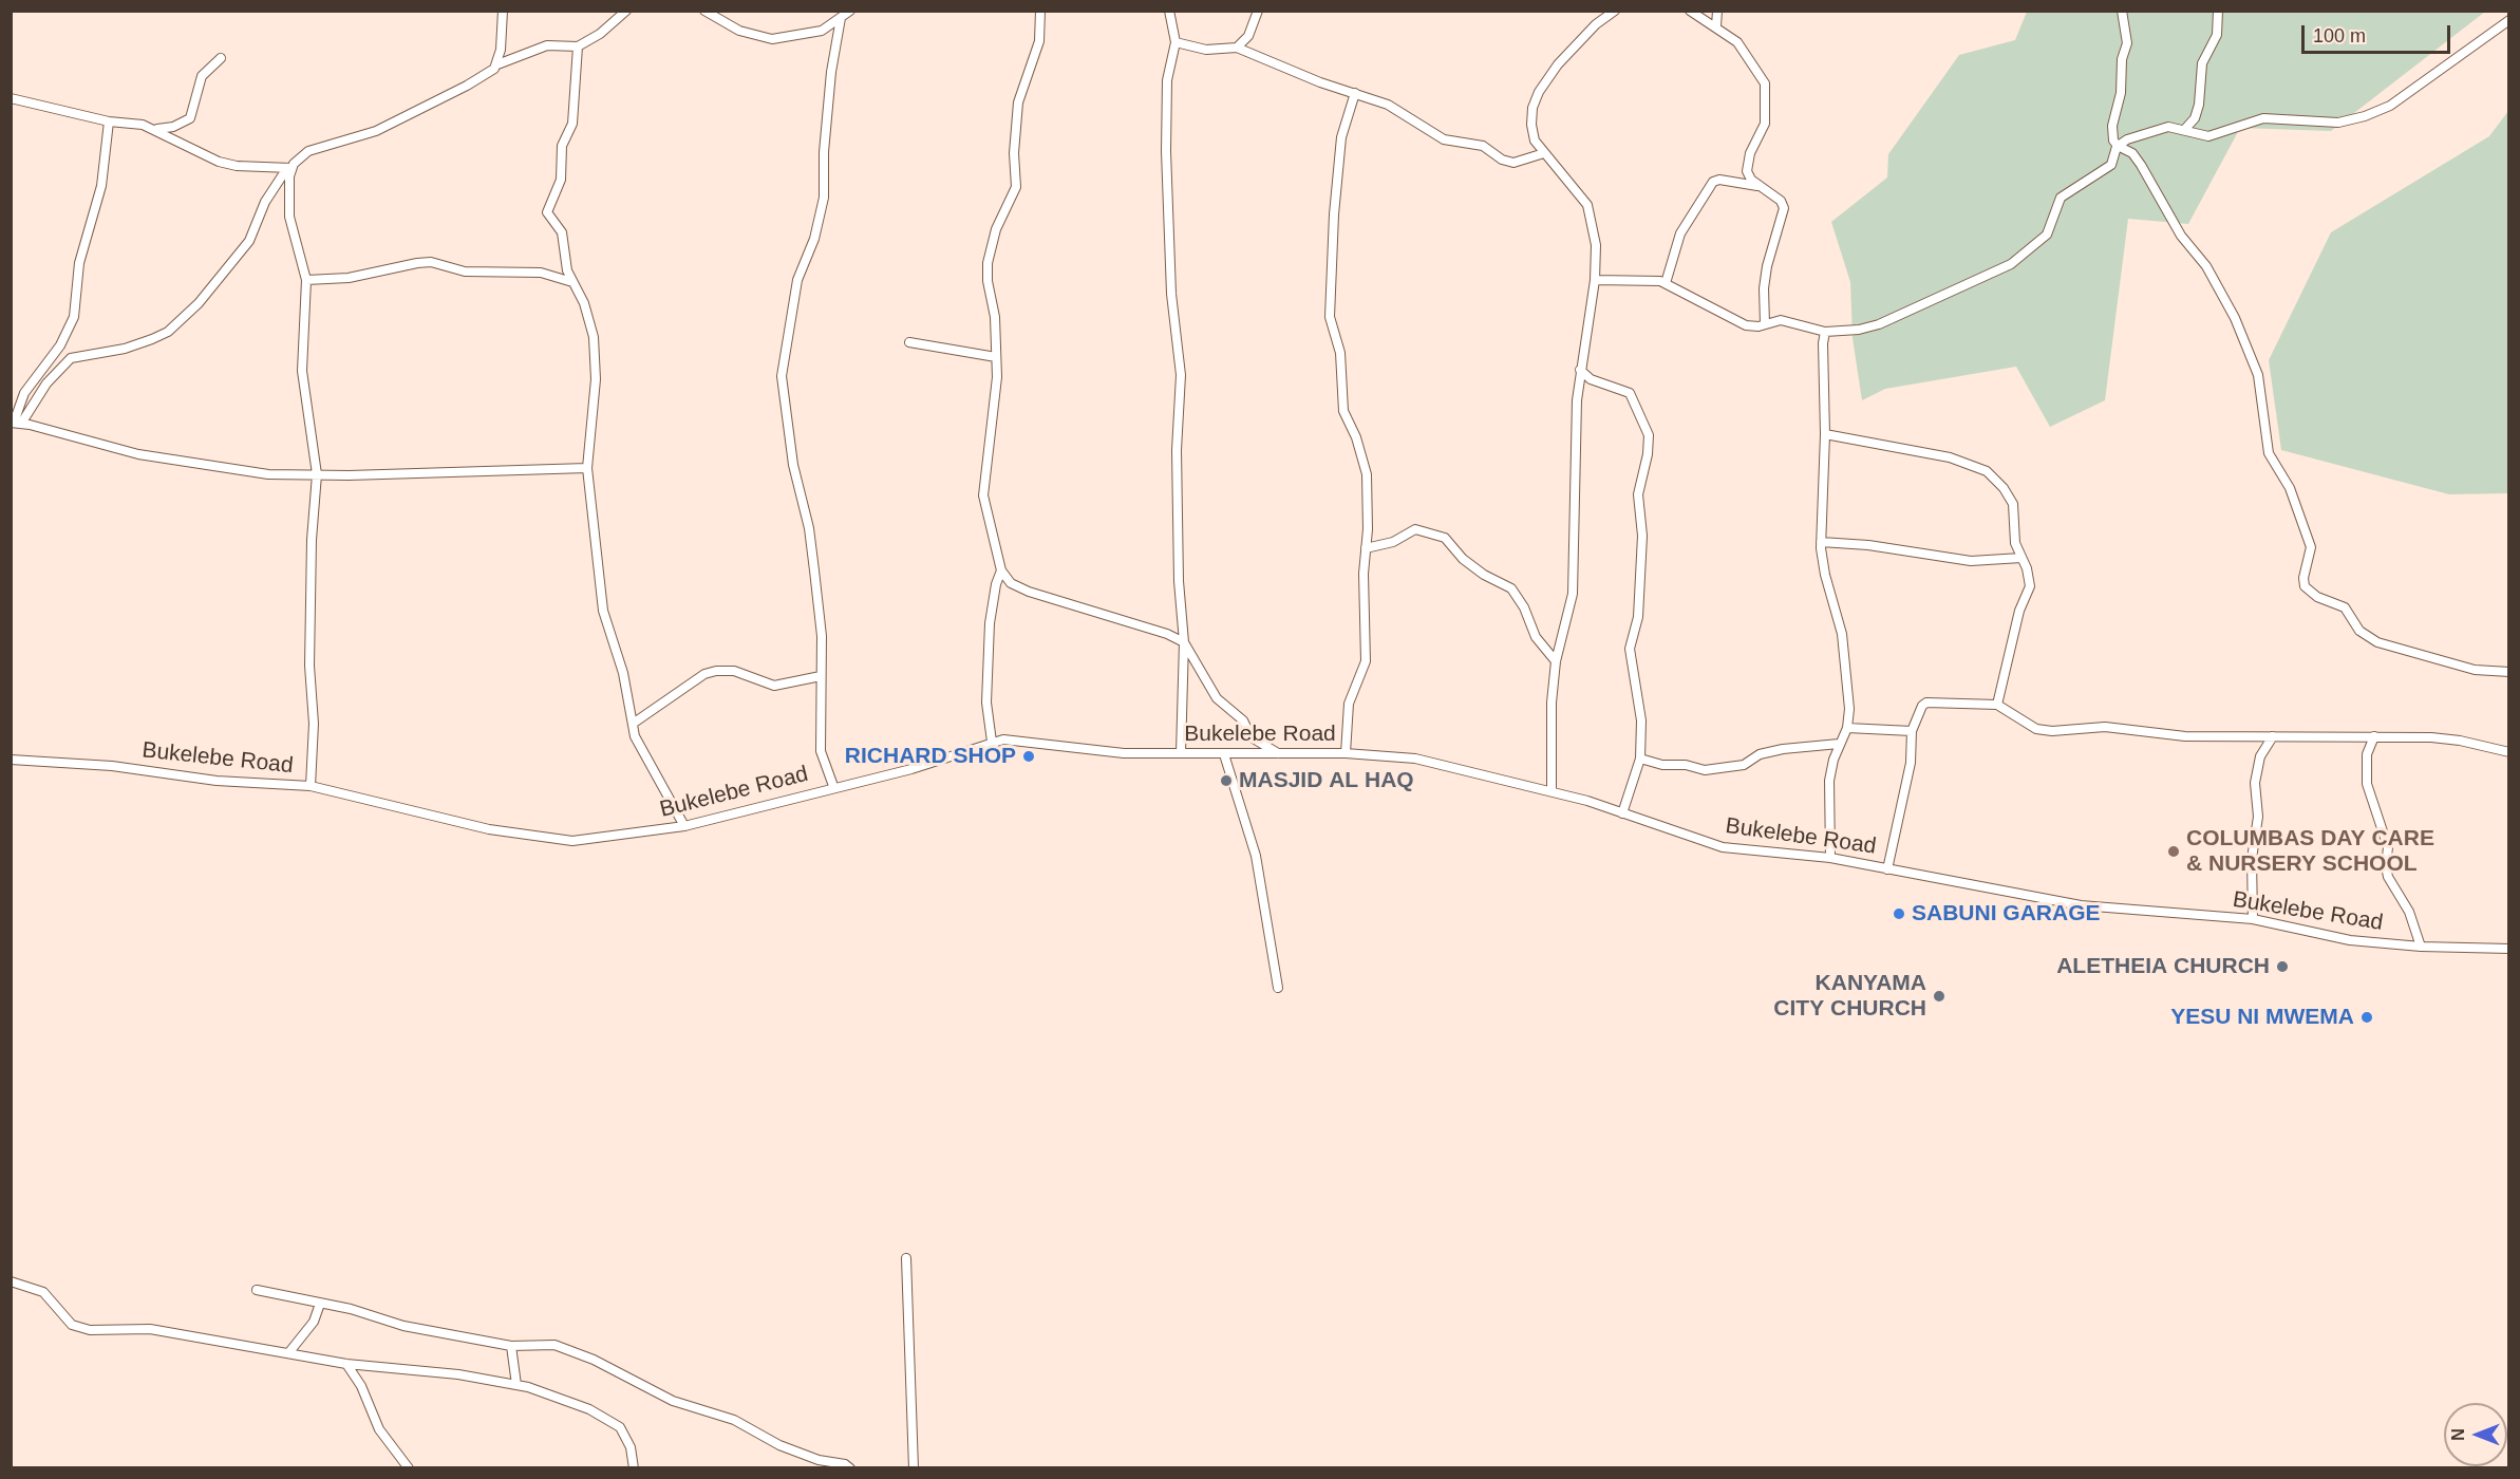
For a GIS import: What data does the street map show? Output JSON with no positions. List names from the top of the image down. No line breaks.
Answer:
{"streets":{"street":["Bukelebe Road"]},"places":["RICHARD SHOP","MASJID AL HAQ","COLUMBAS DAY CARE & NURSERY SCHOOL","SABUNI GARAGE","ALETHEIA CHURCH","KANYAMA CITY CHURCH","YESU NI MWEMA"],"scale_bar":"100 m","north":"left"}
